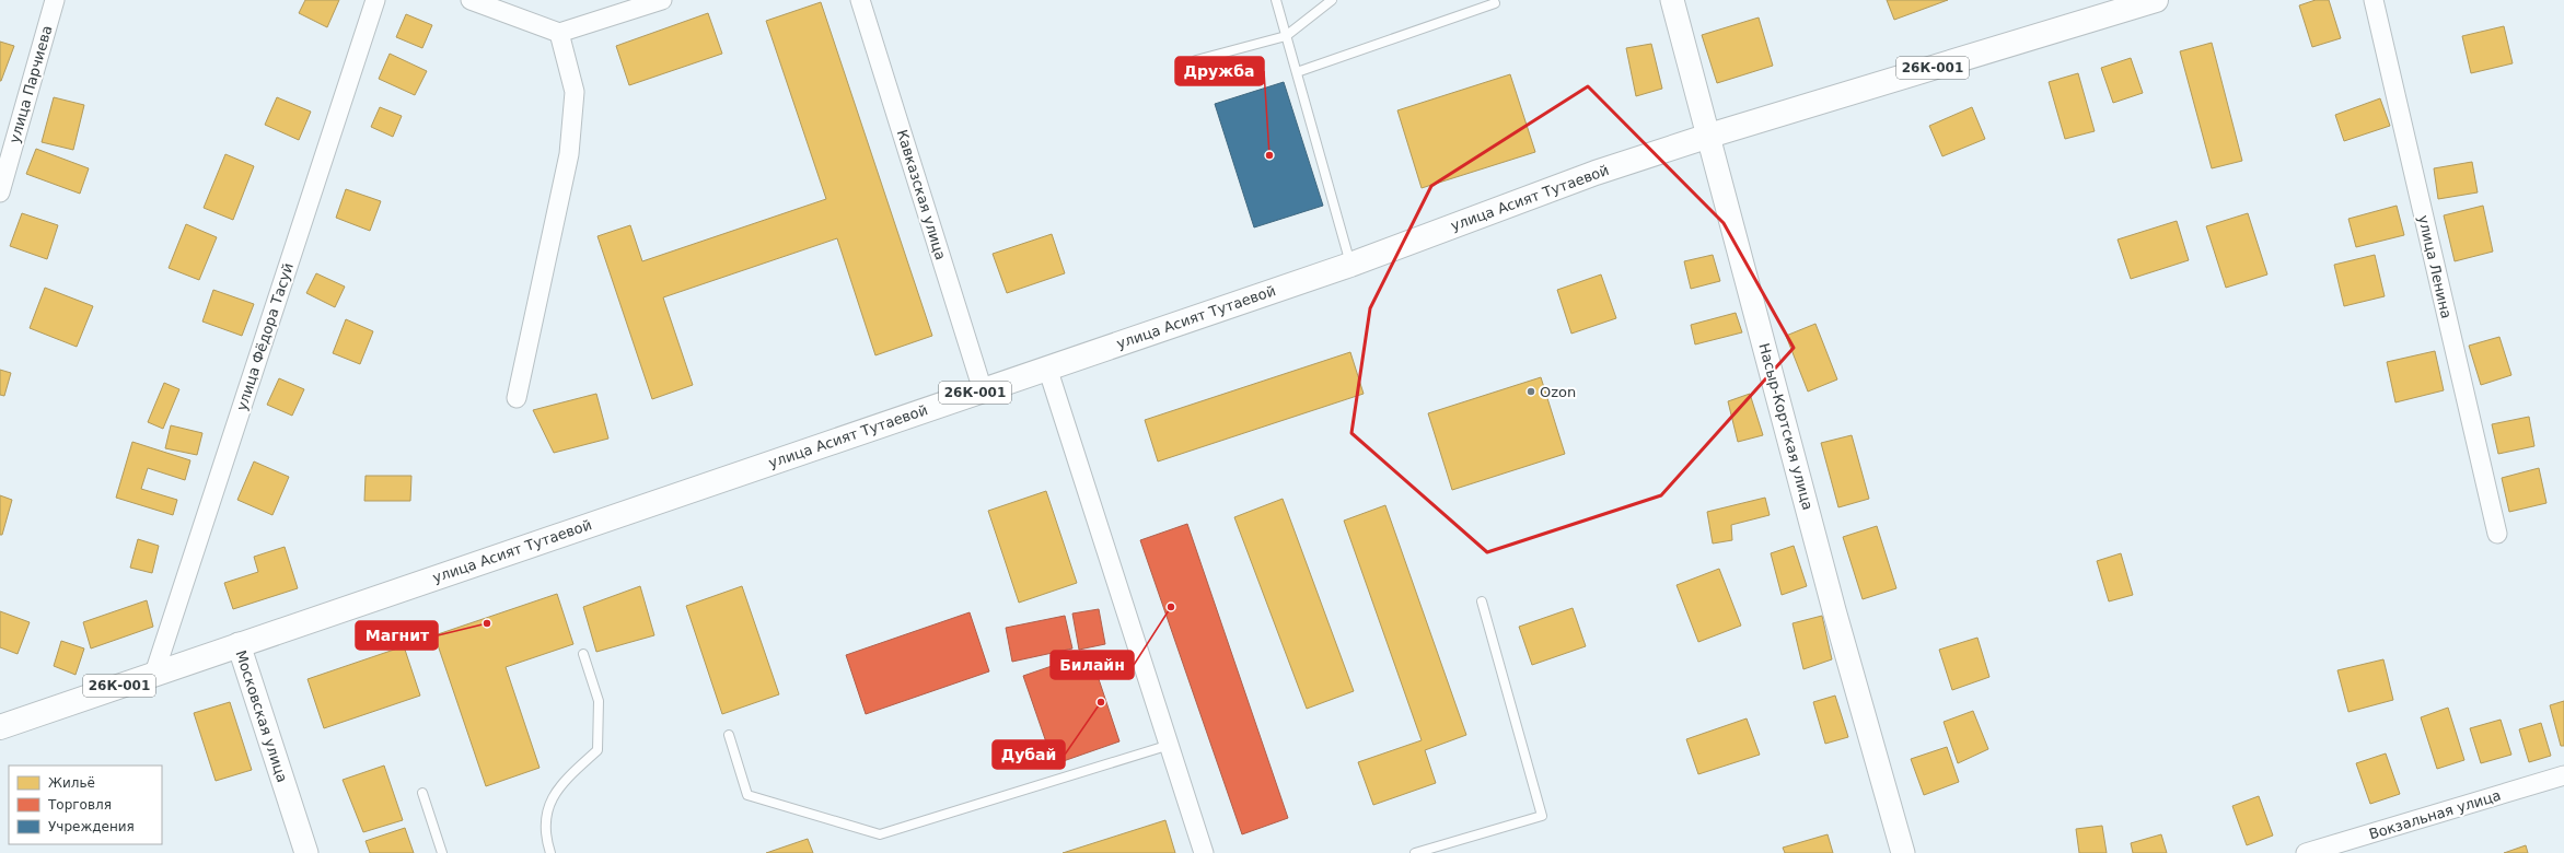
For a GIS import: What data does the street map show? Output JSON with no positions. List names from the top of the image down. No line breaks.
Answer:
{"streets":{"main road":["26К-001","улица Асият Тутаевой","Московская улица"],"street":["улица Парчиева","Кавказская улица","улица Ленина","улица Фёдора Тасуй","Насыр-Кортская улица","Вокзальная улица"]},"crossings":[["Кавказская улица","улица Асият Тутаевой"],["улица Асият Тутаевой","Насыр-Кортская улица"],["улица Асият Тутаевой","Московская улица"],["улица Фёдора Тасуй","Московская улица"]],"places":["Дружба","Ozon","Билайн","Магнит","Дубай"],"legend":["Жильё","Торговля","Учреждения"]}
